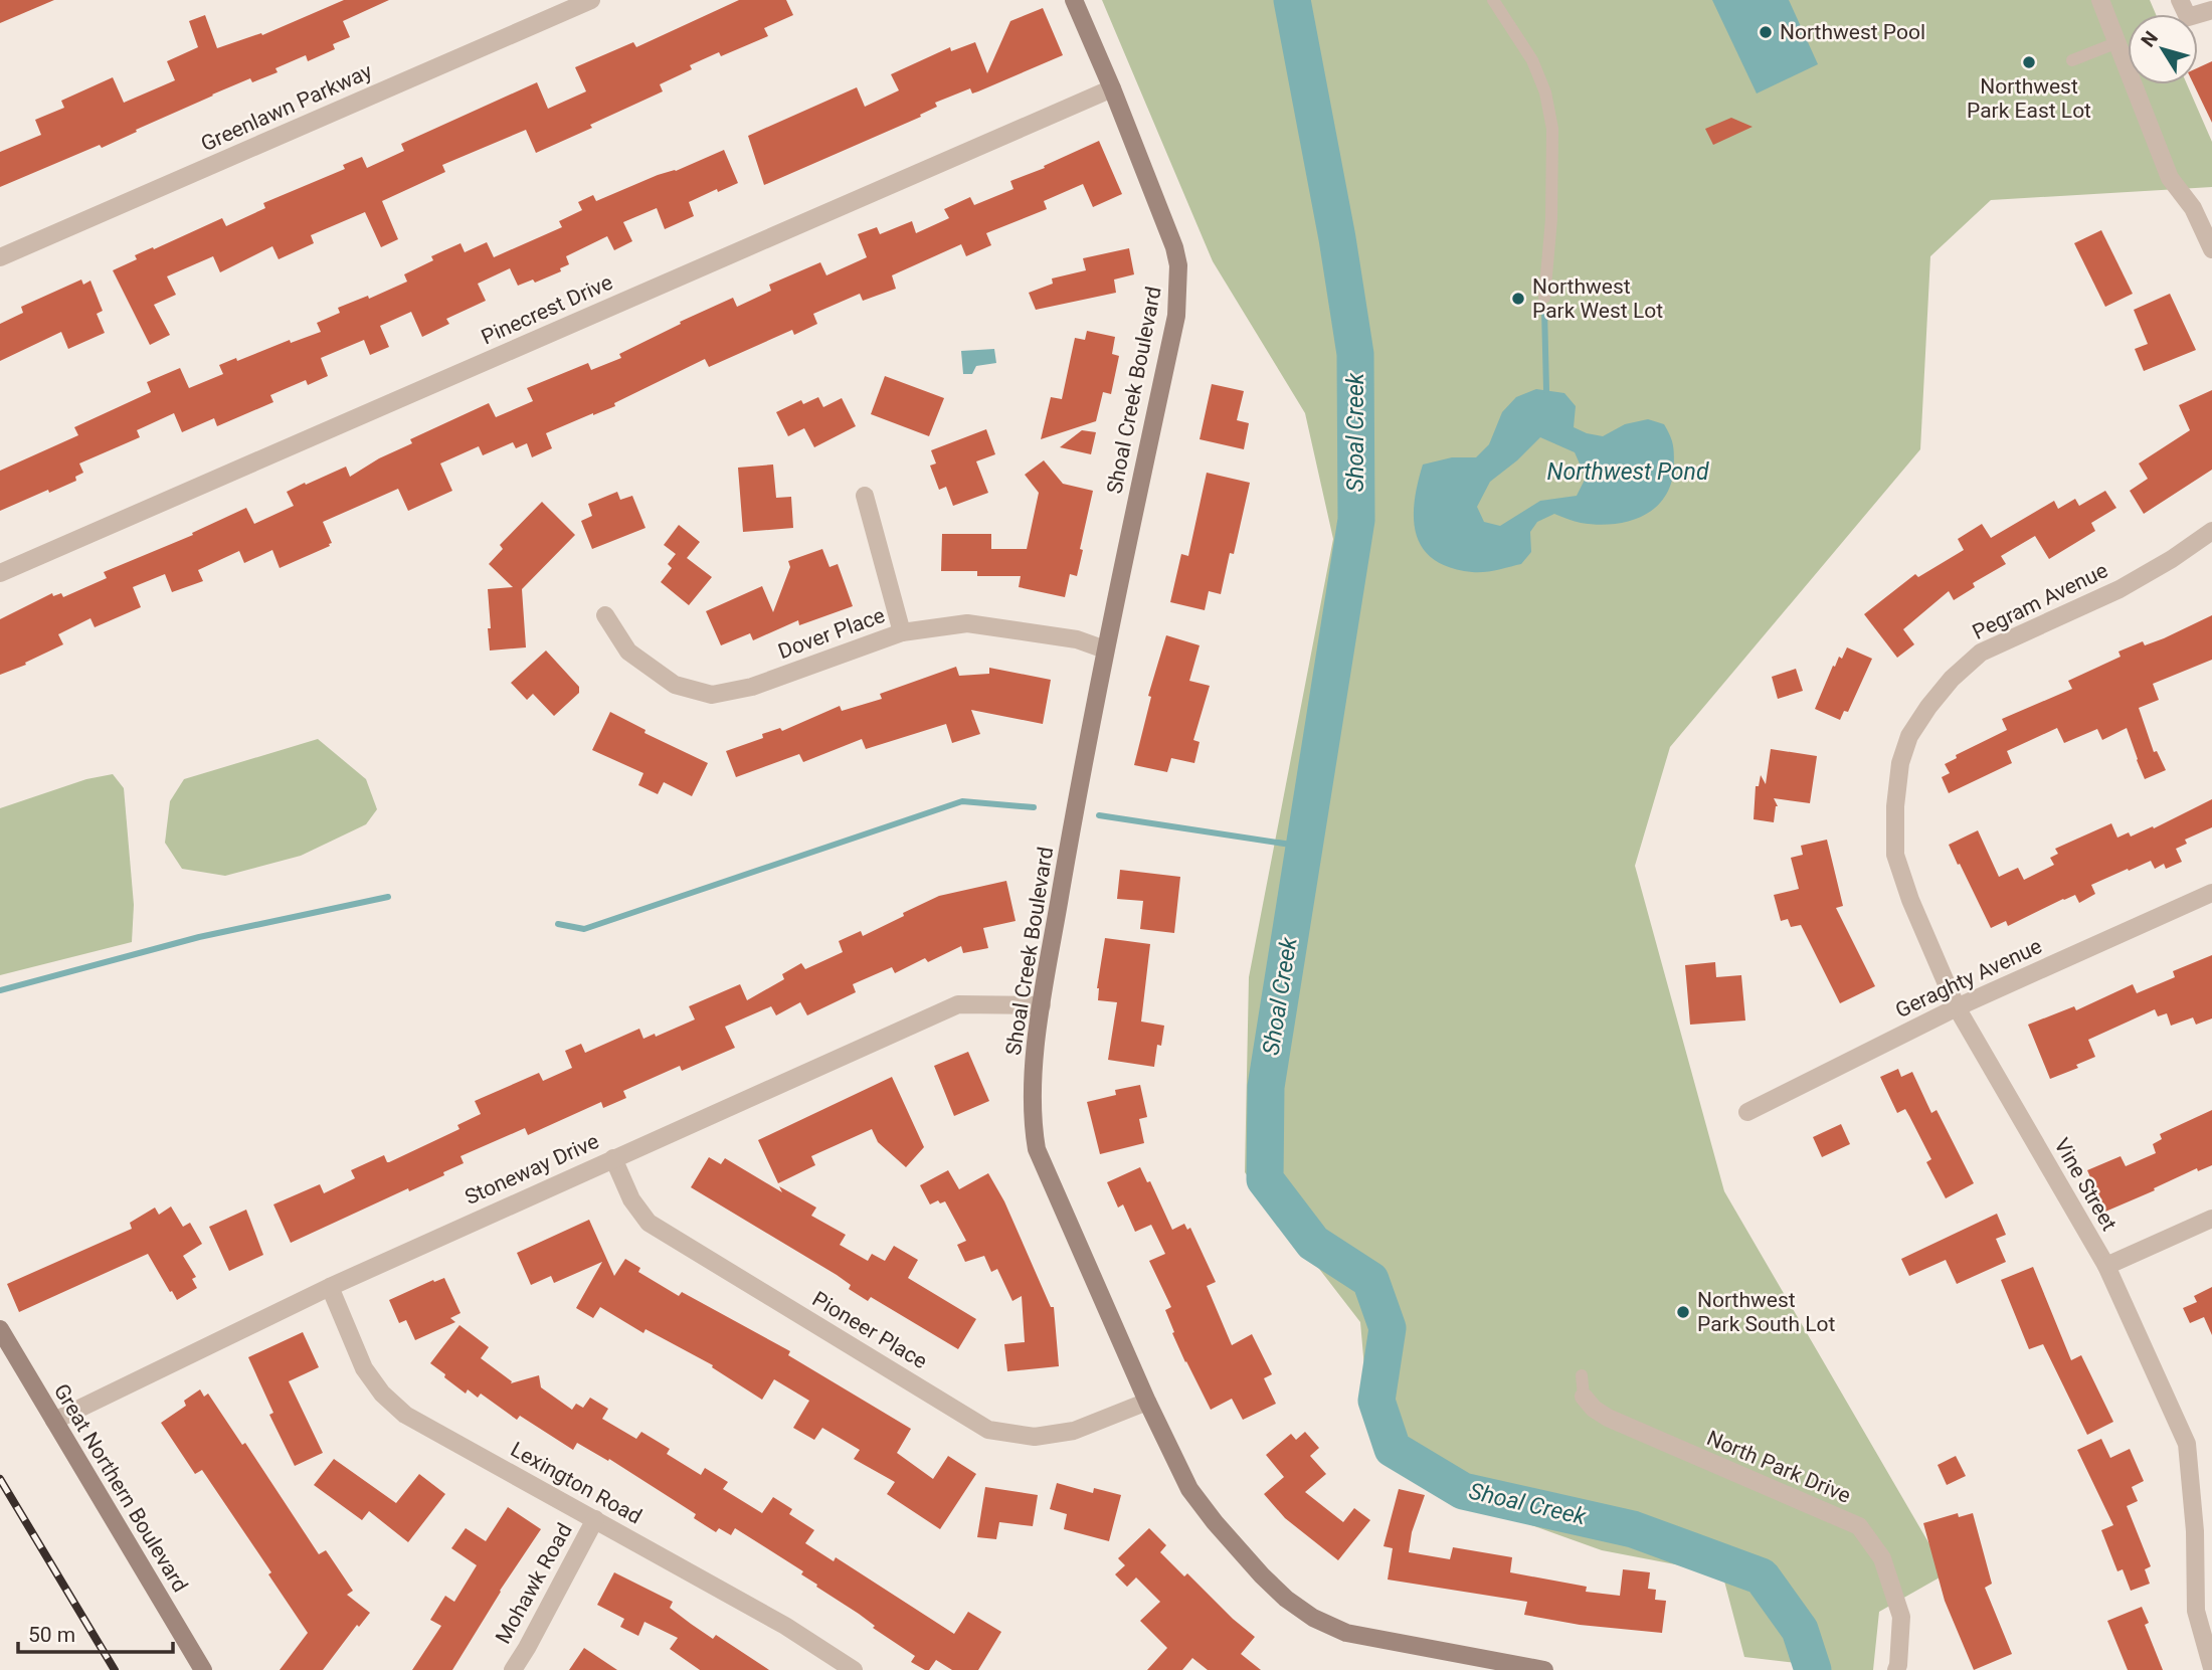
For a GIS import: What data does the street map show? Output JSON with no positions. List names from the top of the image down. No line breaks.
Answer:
{"streets":{"street":["Greenlawn Parkway","Pinecrest Drive","Shoal Creek Boulevard","Pegram Avenue","Dover Place","Geraghty Avenue","Stoneway Drive","Vine Street","Pioneer Place","North Park Drive","Lexington Road","Great Northern Boulevard","Mohawk Road"]},"crossings":[["Pinecrest Drive","Shoal Creek Boulevard"],["Shoal Creek Boulevard","Dover Place"],["Shoal Creek Boulevard","Stoneway Drive"],["Shoal Creek Boulevard","Pioneer Place"],["Pegram Avenue","Vine Street"],["Geraghty Avenue","Vine Street"],["Stoneway Drive","Pioneer Place"],["Stoneway Drive","Lexington Road"],["Stoneway Drive","Great Northern Boulevard"],["Lexington Road","Mohawk Road"]],"water":["Shoal Creek","Northwest Pond"],"places":["Northwest Pool","Northwest Park East Lot","Northwest Park West Lot","Northwest Park South Lot"],"scale_bar":"50 m","north":"top left"}
